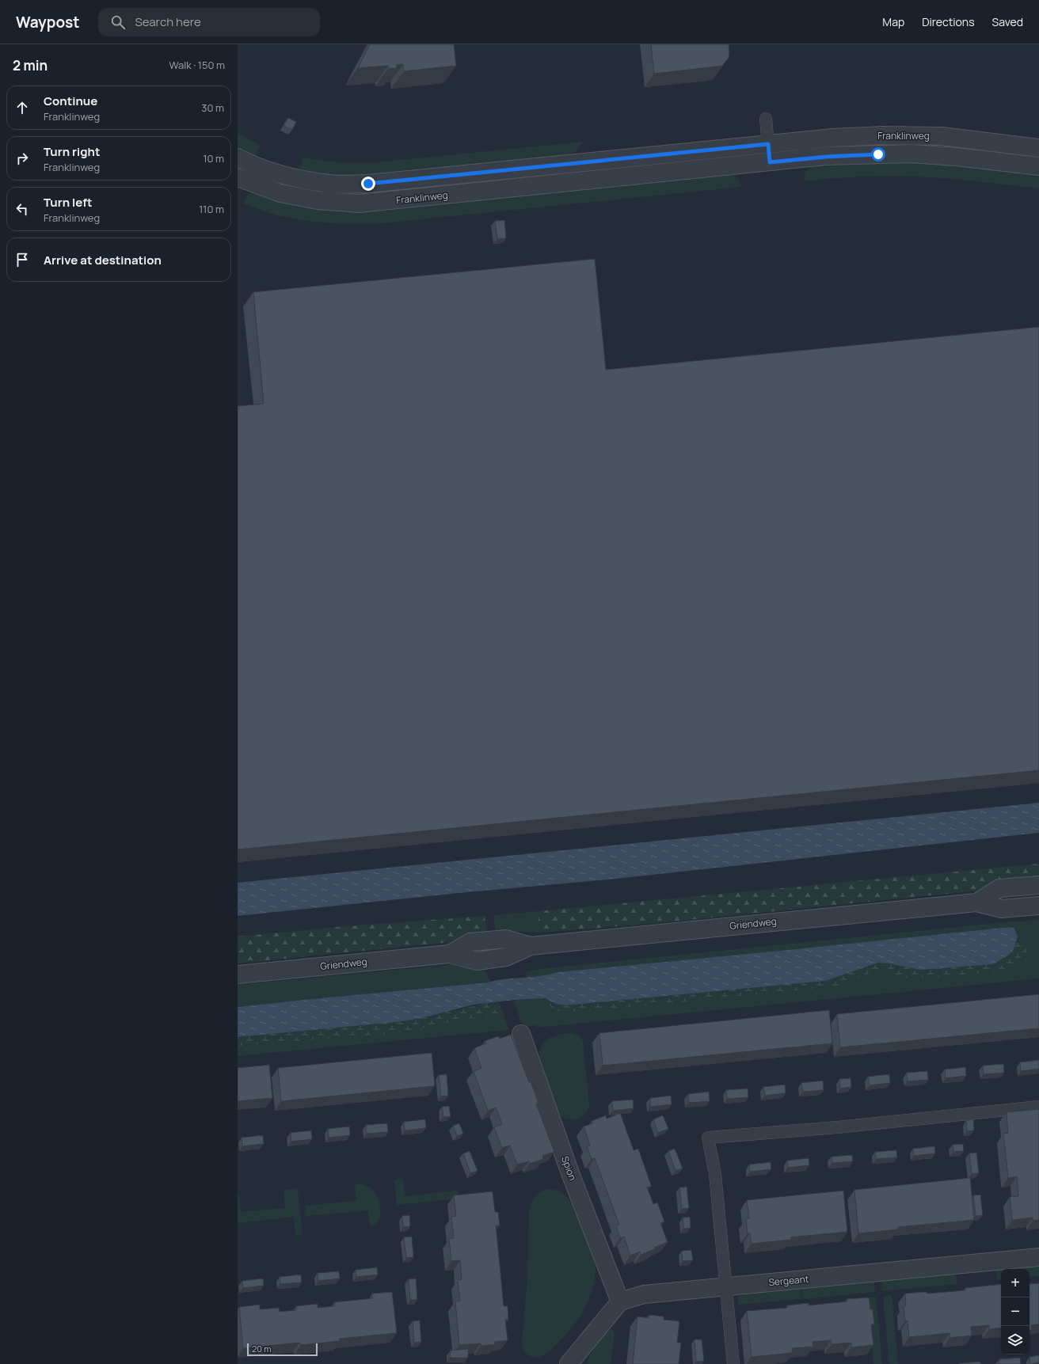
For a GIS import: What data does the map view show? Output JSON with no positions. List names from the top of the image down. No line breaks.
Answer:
{"streets":{"street":["Franklinweg","Griendweg","Spion","Sergeant"]},"crossings":[["Spion","Sergeant"]],"scale_bar":"20 m","page":{"header":"Waypost","search":"Search here","nav":["Map","Directions","Saved"],"heading":["2 min","Walk · 150 m"],"list":[["Continue","Franklinweg","30 m"],["Turn right","Franklinweg","10 m"],["Turn left","Franklinweg","110 m"],"Arrive at destination"],"map_buttons":["+","−"],"scale":"20 m"}}
